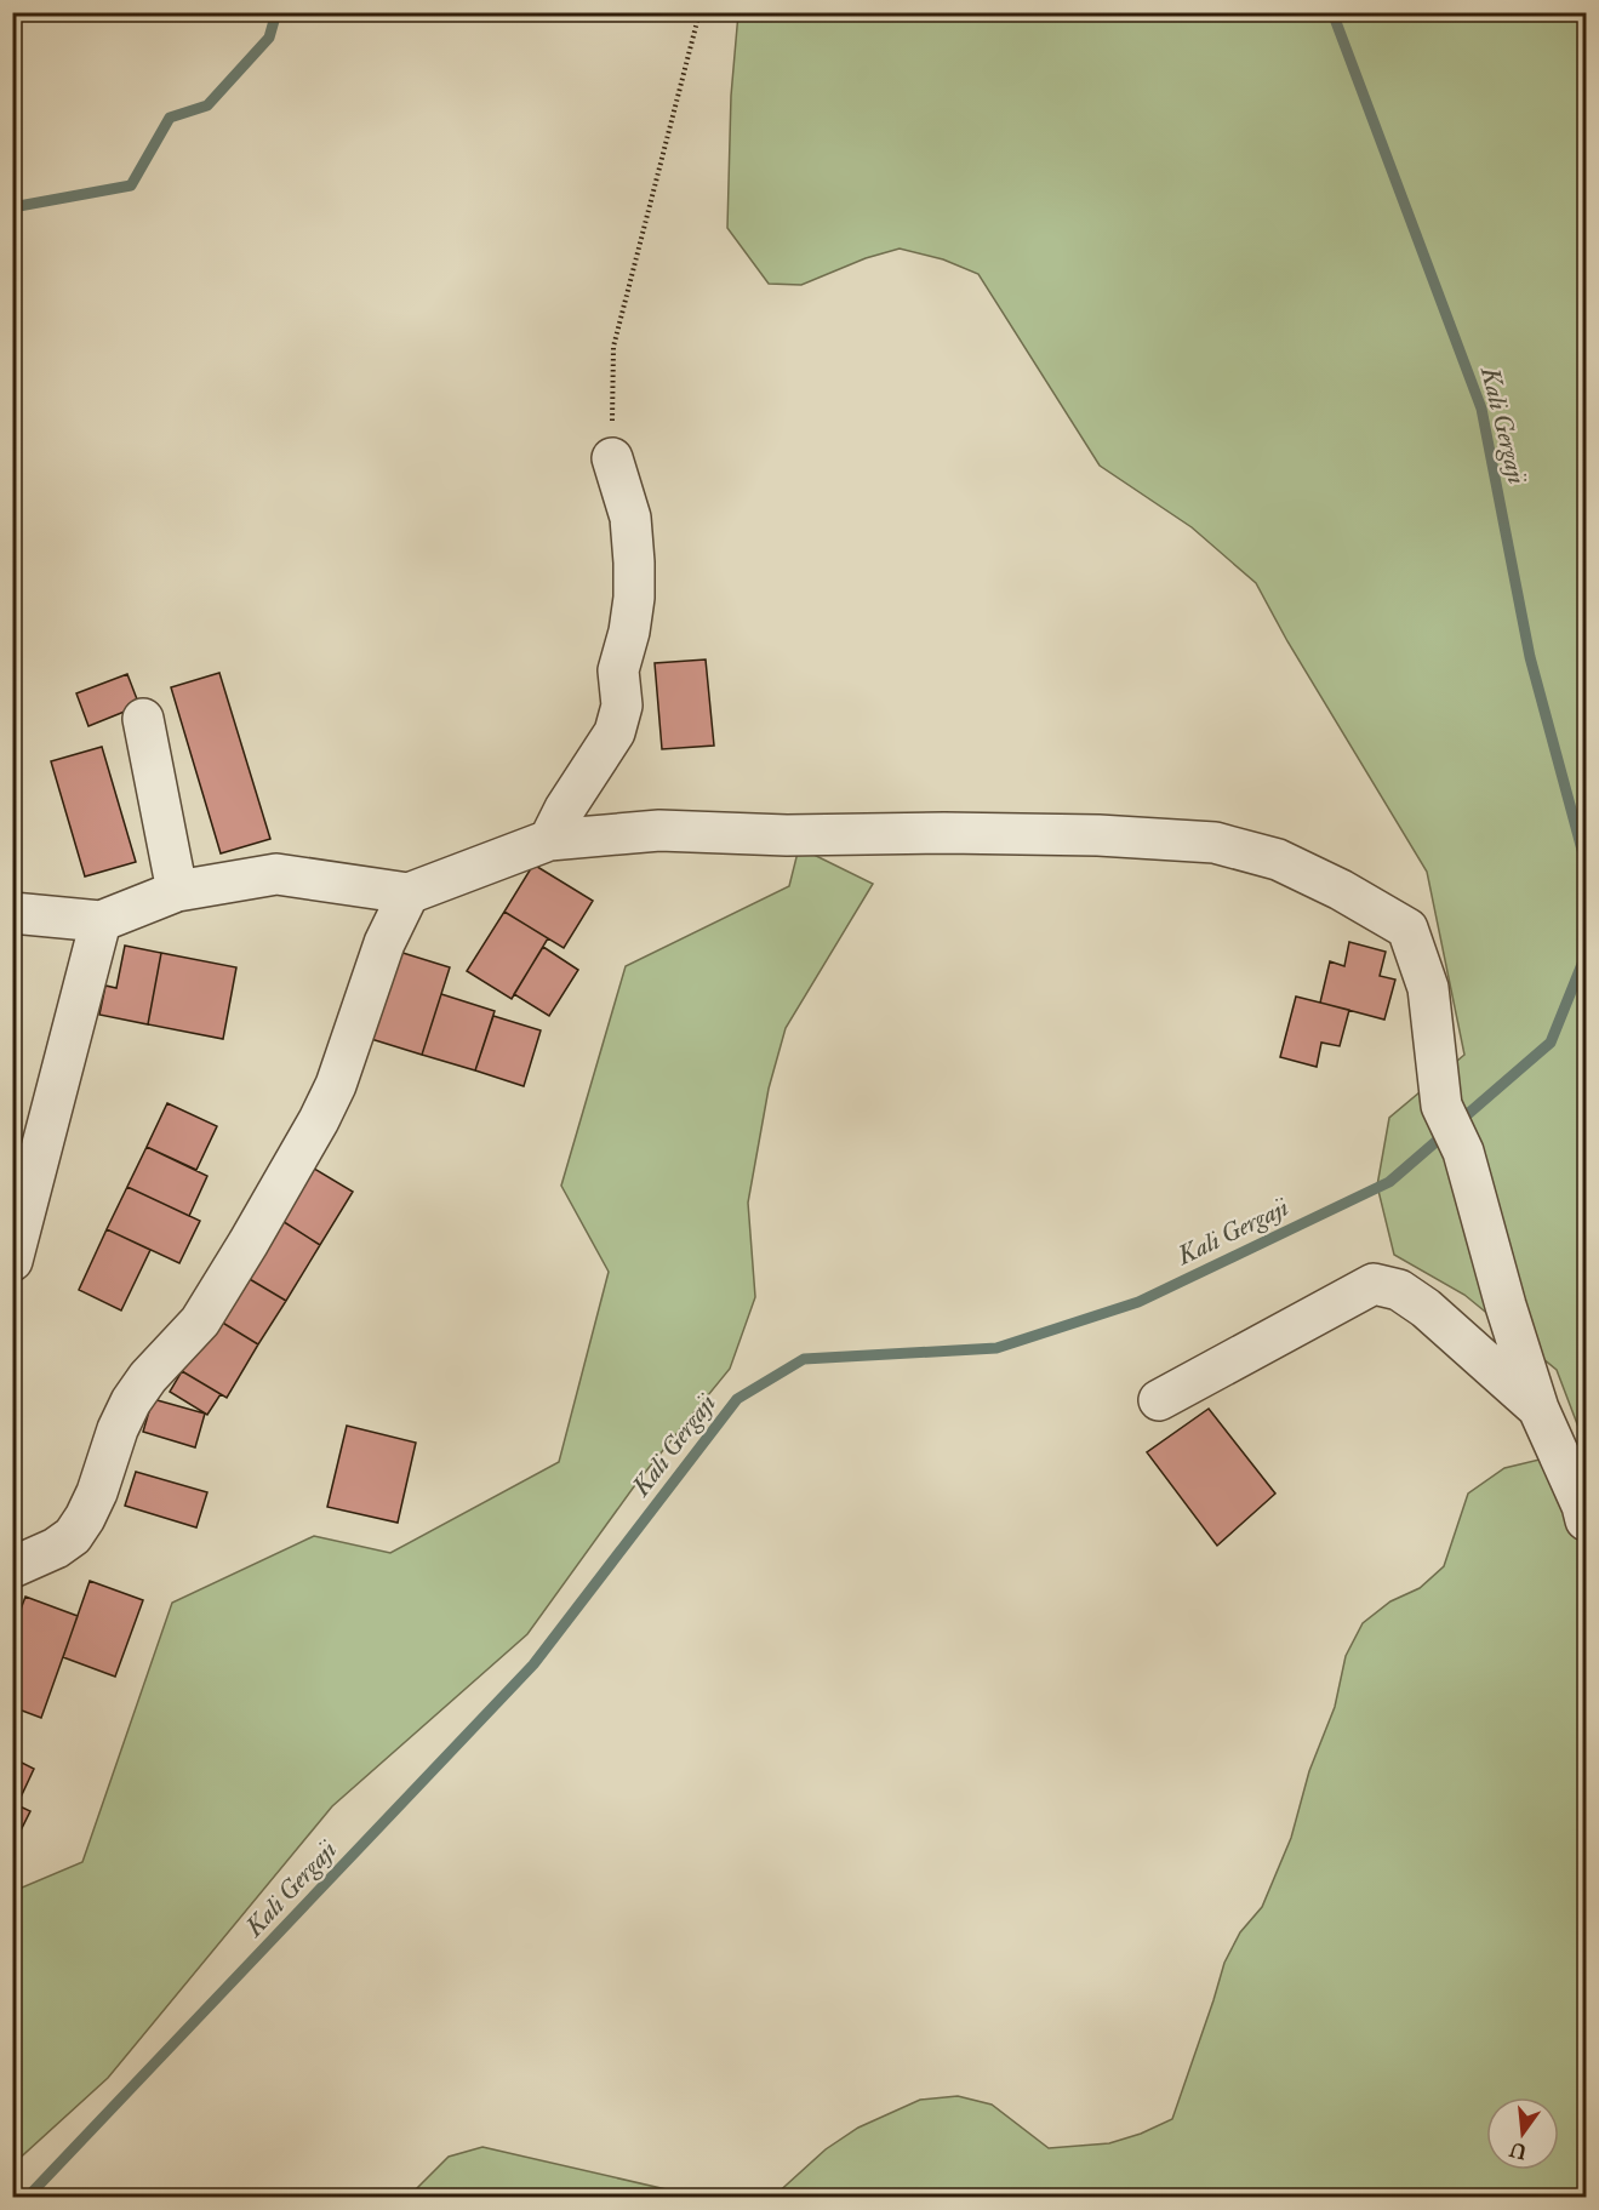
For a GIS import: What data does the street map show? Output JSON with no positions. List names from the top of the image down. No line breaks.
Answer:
{"water":["Kali Gergaji"],"north":"bottom"}
